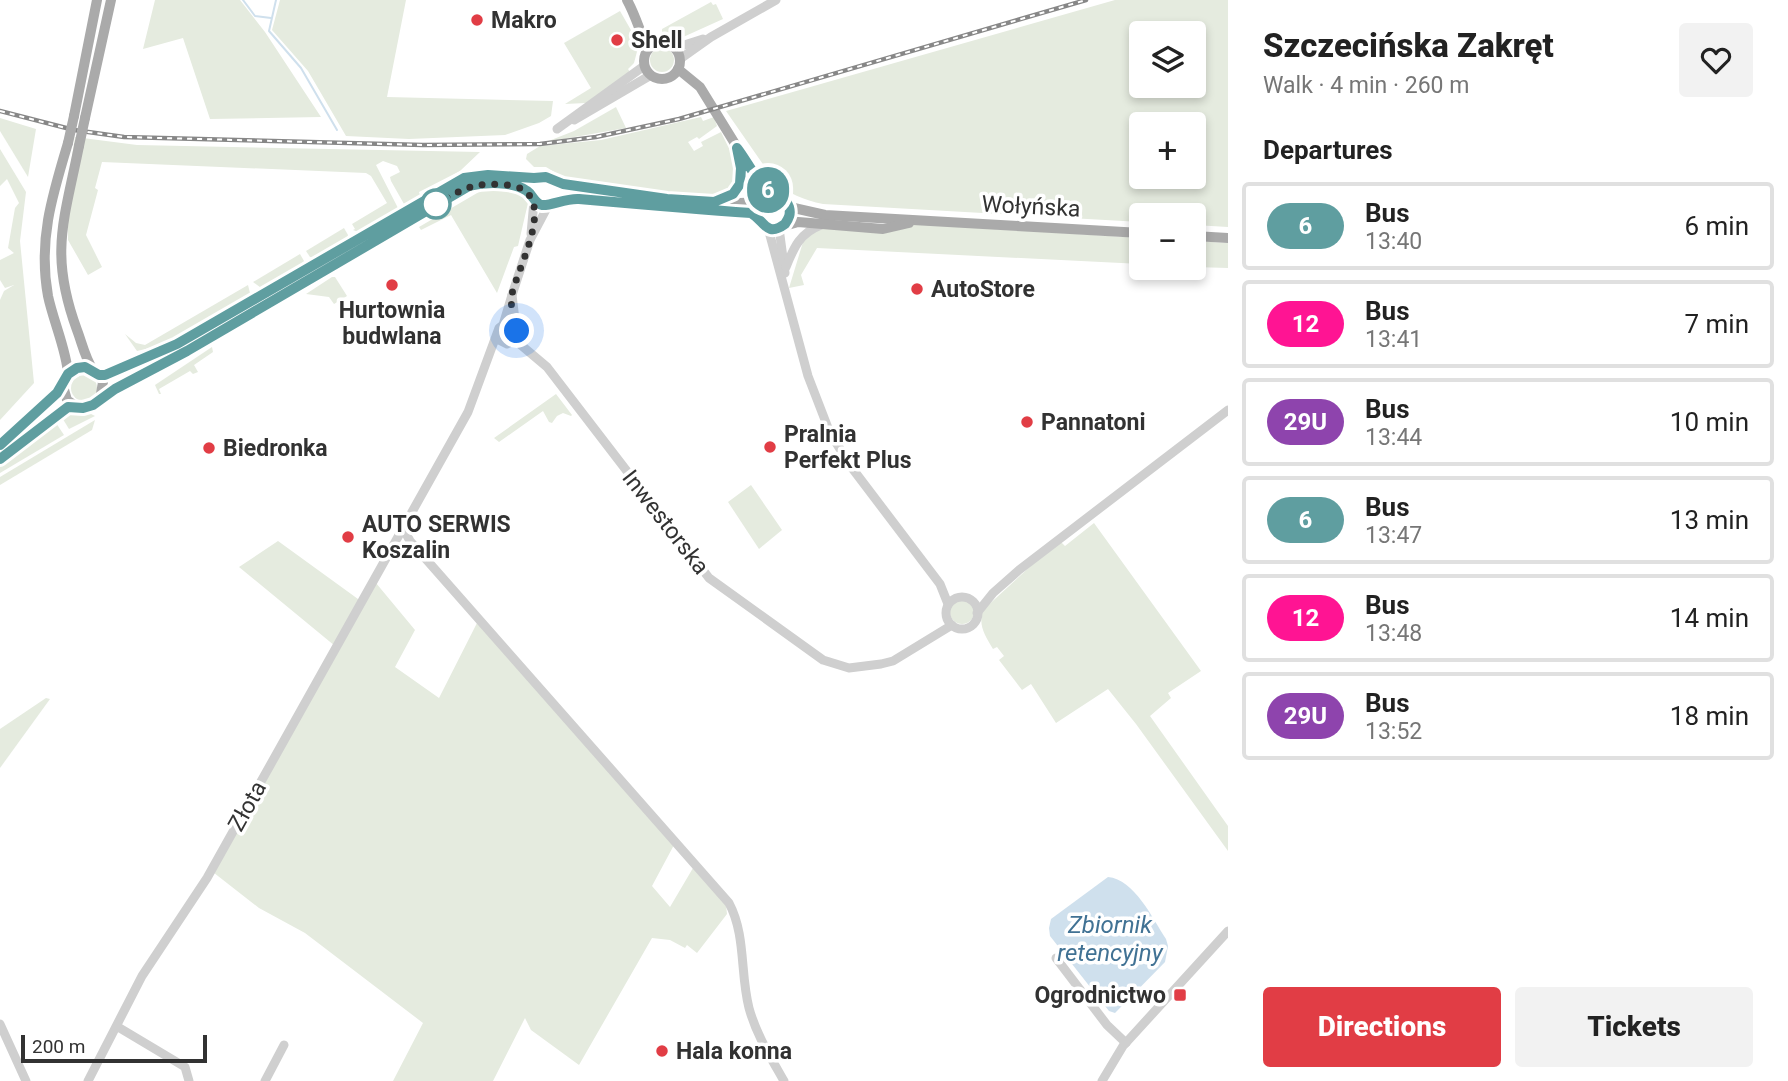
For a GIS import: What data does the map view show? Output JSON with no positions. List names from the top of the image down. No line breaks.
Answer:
{"streets":{"main road":["Wołyńska"],"street":["Inwestorska","Złota"]},"crossings":[["Inwestorska","Złota"]],"water":["Zbiornik retencyjny"],"places":{"other":["Makro","Shell","Hurtownia budwlana","AutoStore","Pannatoni","Pralnia Perfekt Plus","Biedronka","AUTO SERWIS Koszalin","Hala konna"],"transit":["Ogrodnictwo"]},"lines":["bus line 6"],"scale_bar":"200 m","page":{"on_map":"6","heading":[["Szczecińska Zakręt","Walk · 4 min · 260 m"],"Departures"],"map_buttons":["+","−"],"list":[{"mark":"6","name":"Bus","note":"13:40","value":"6 min"},{"mark":"12","name":"Bus","note":"13:41","value":"7 min"},{"mark":"29U","name":"Bus","note":"13:44","value":"10 min"},{"mark":"6","name":"Bus","note":"13:47","value":"13 min"},{"mark":"12","name":"Bus","note":"13:48","value":"14 min"},{"mark":"29U","name":"Bus","note":"13:52","value":"18 min"}],"buttons":["Directions","Tickets"],"scale":"200 m"}}
